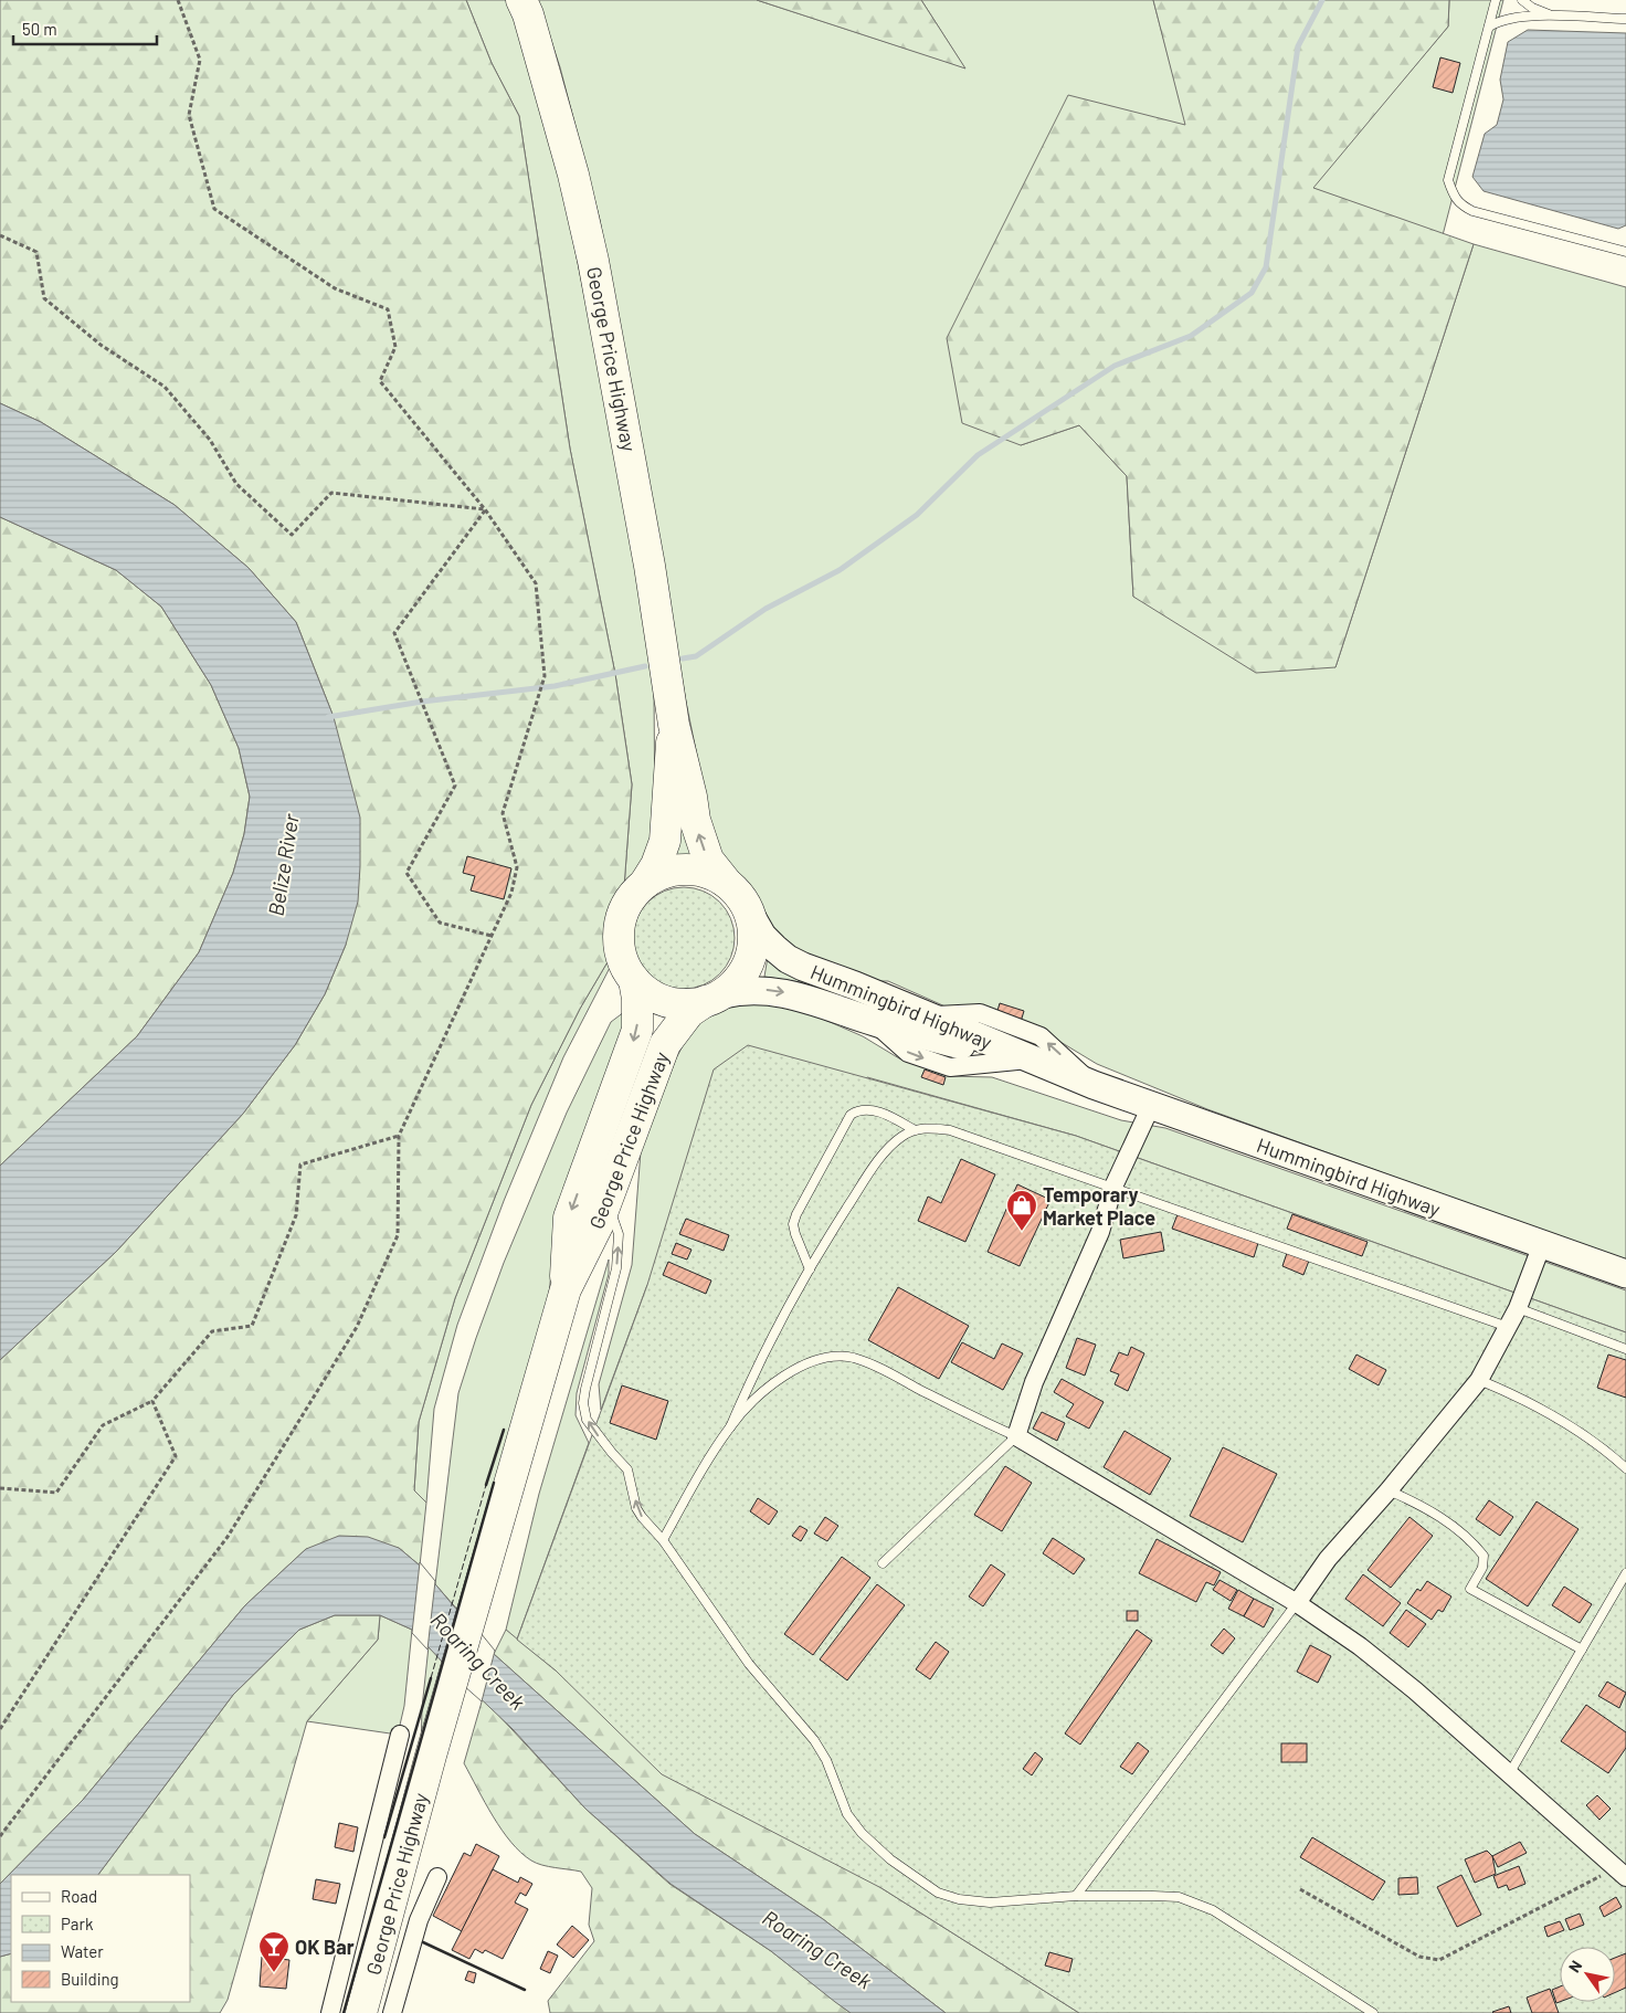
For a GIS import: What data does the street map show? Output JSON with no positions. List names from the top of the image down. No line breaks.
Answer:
{"streets":{"highway":["George Price Highway"],"main road":["Hummingbird Highway"]},"crossings":[["George Price Highway","Hummingbird Highway"]],"water":["Belize River","Roaring Creek"],"places":{"shop":["Temporary Market Place"],"bar":["OK Bar"]},"legend":["Road","Park","Water","Building"],"scale_bar":"50 m","north":"top left"}
